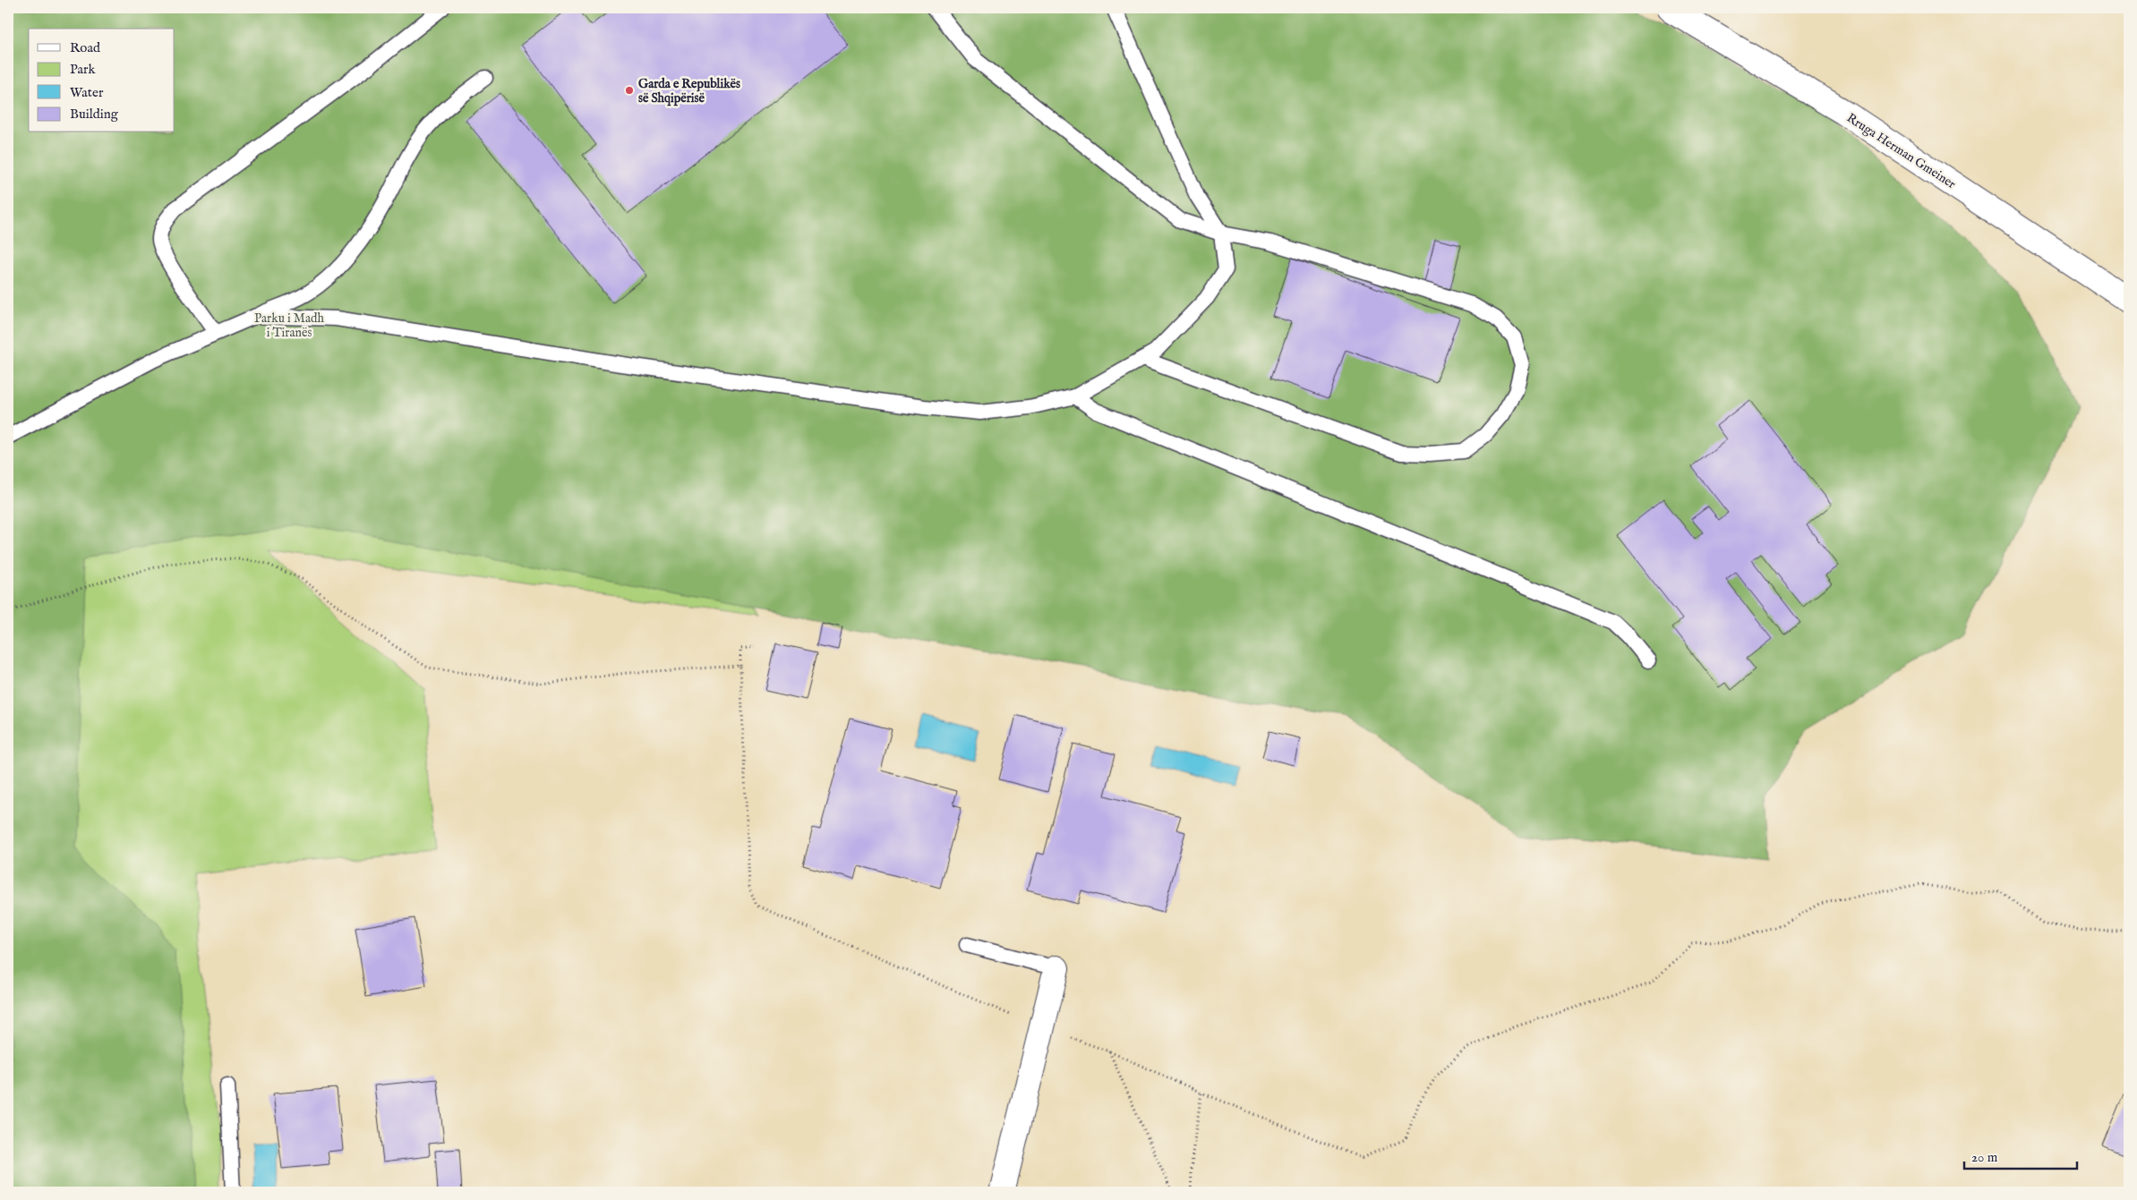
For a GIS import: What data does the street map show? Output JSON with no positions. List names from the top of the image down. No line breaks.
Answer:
{"streets":{"street":["Rruga Herman Gmeiner"]},"parks":["Parku i Madh i Tiranës"],"places":["Garda e Republikës së Shqipërisë"],"legend":["Road","Park","Water","Building"],"scale_bar":"20 m"}
